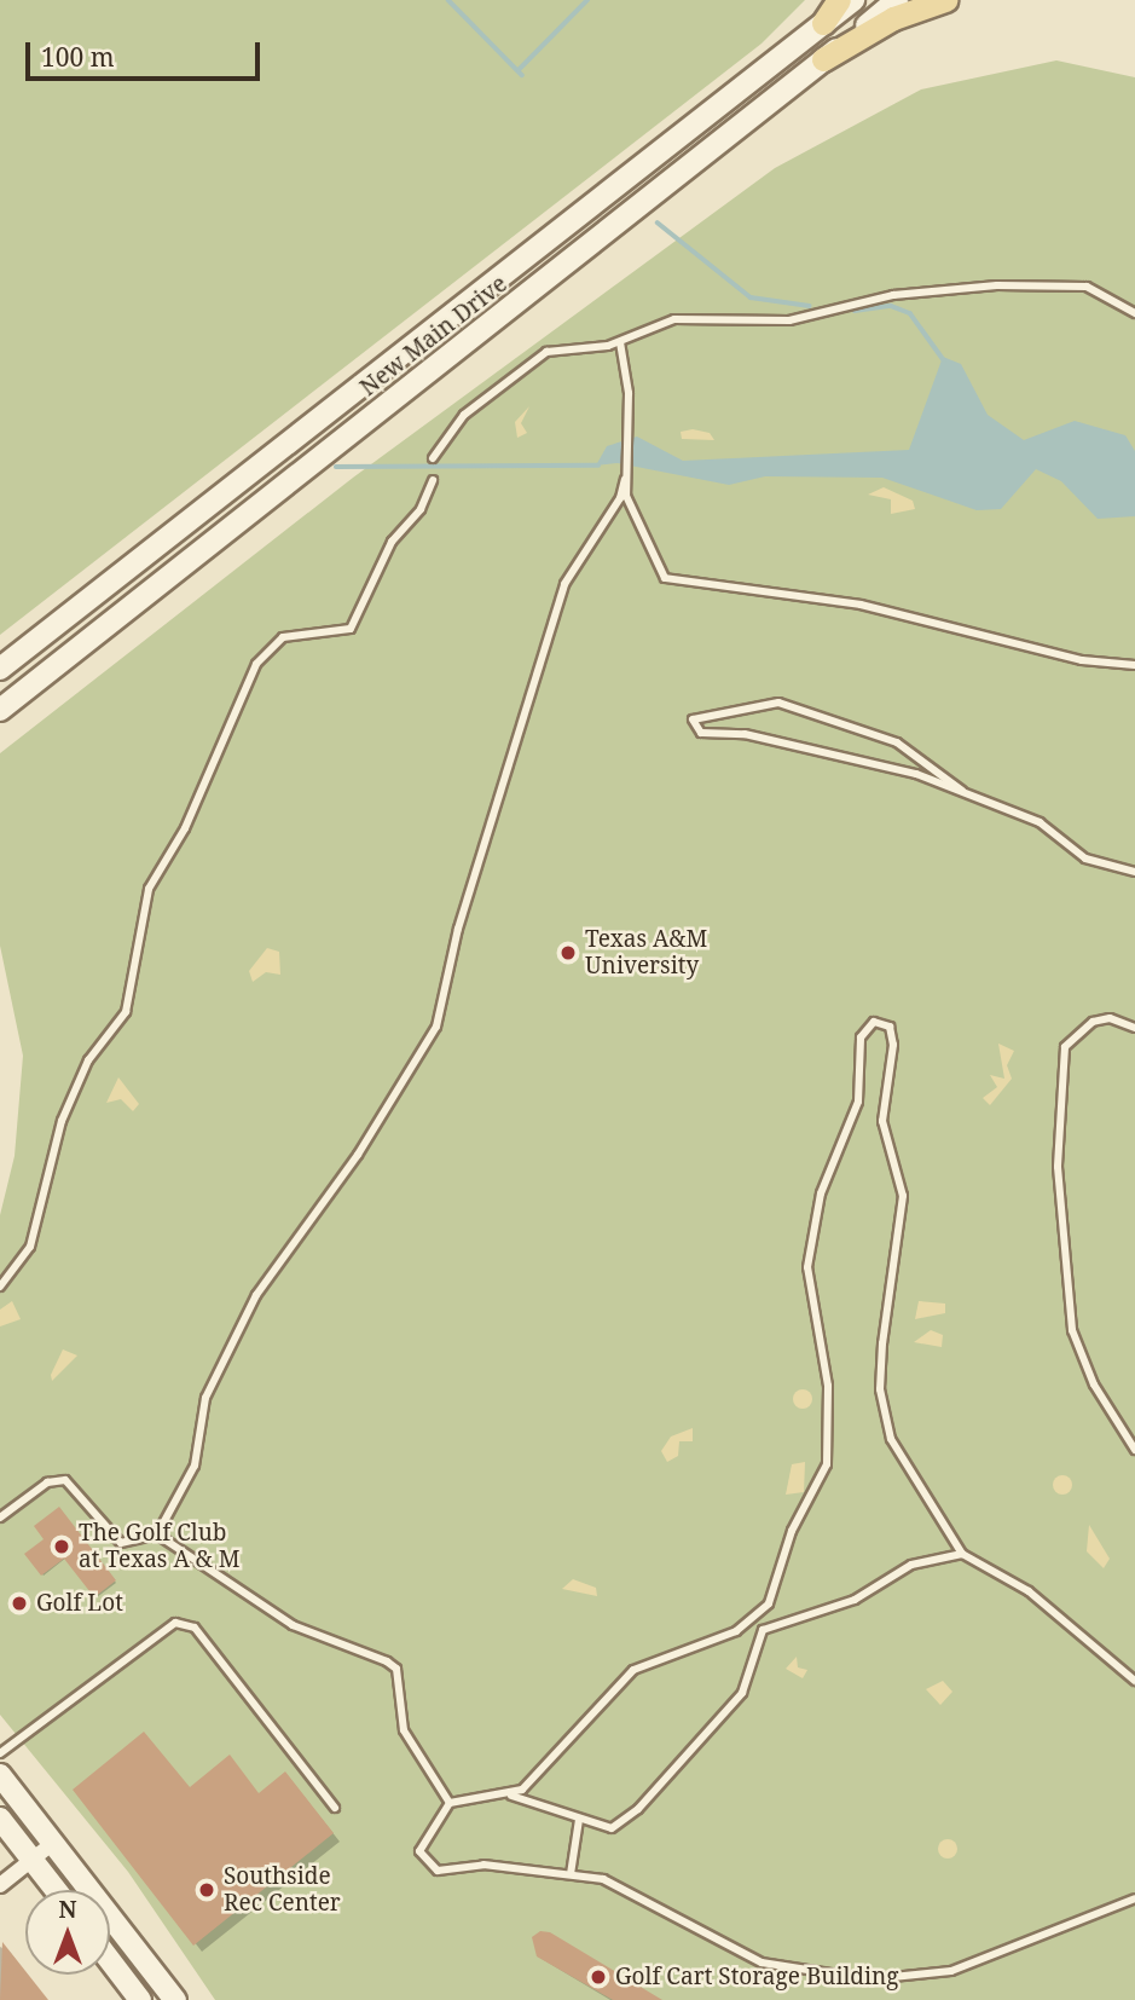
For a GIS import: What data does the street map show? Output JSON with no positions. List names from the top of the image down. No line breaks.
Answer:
{"streets":{"street":["New Main Drive"]},"places":["Texas A&M University","The Golf Club at Texas A & M","Golf Lot","Southside Rec Center","Golf Cart Storage Building"],"scale_bar":"100 m","north":"top"}
